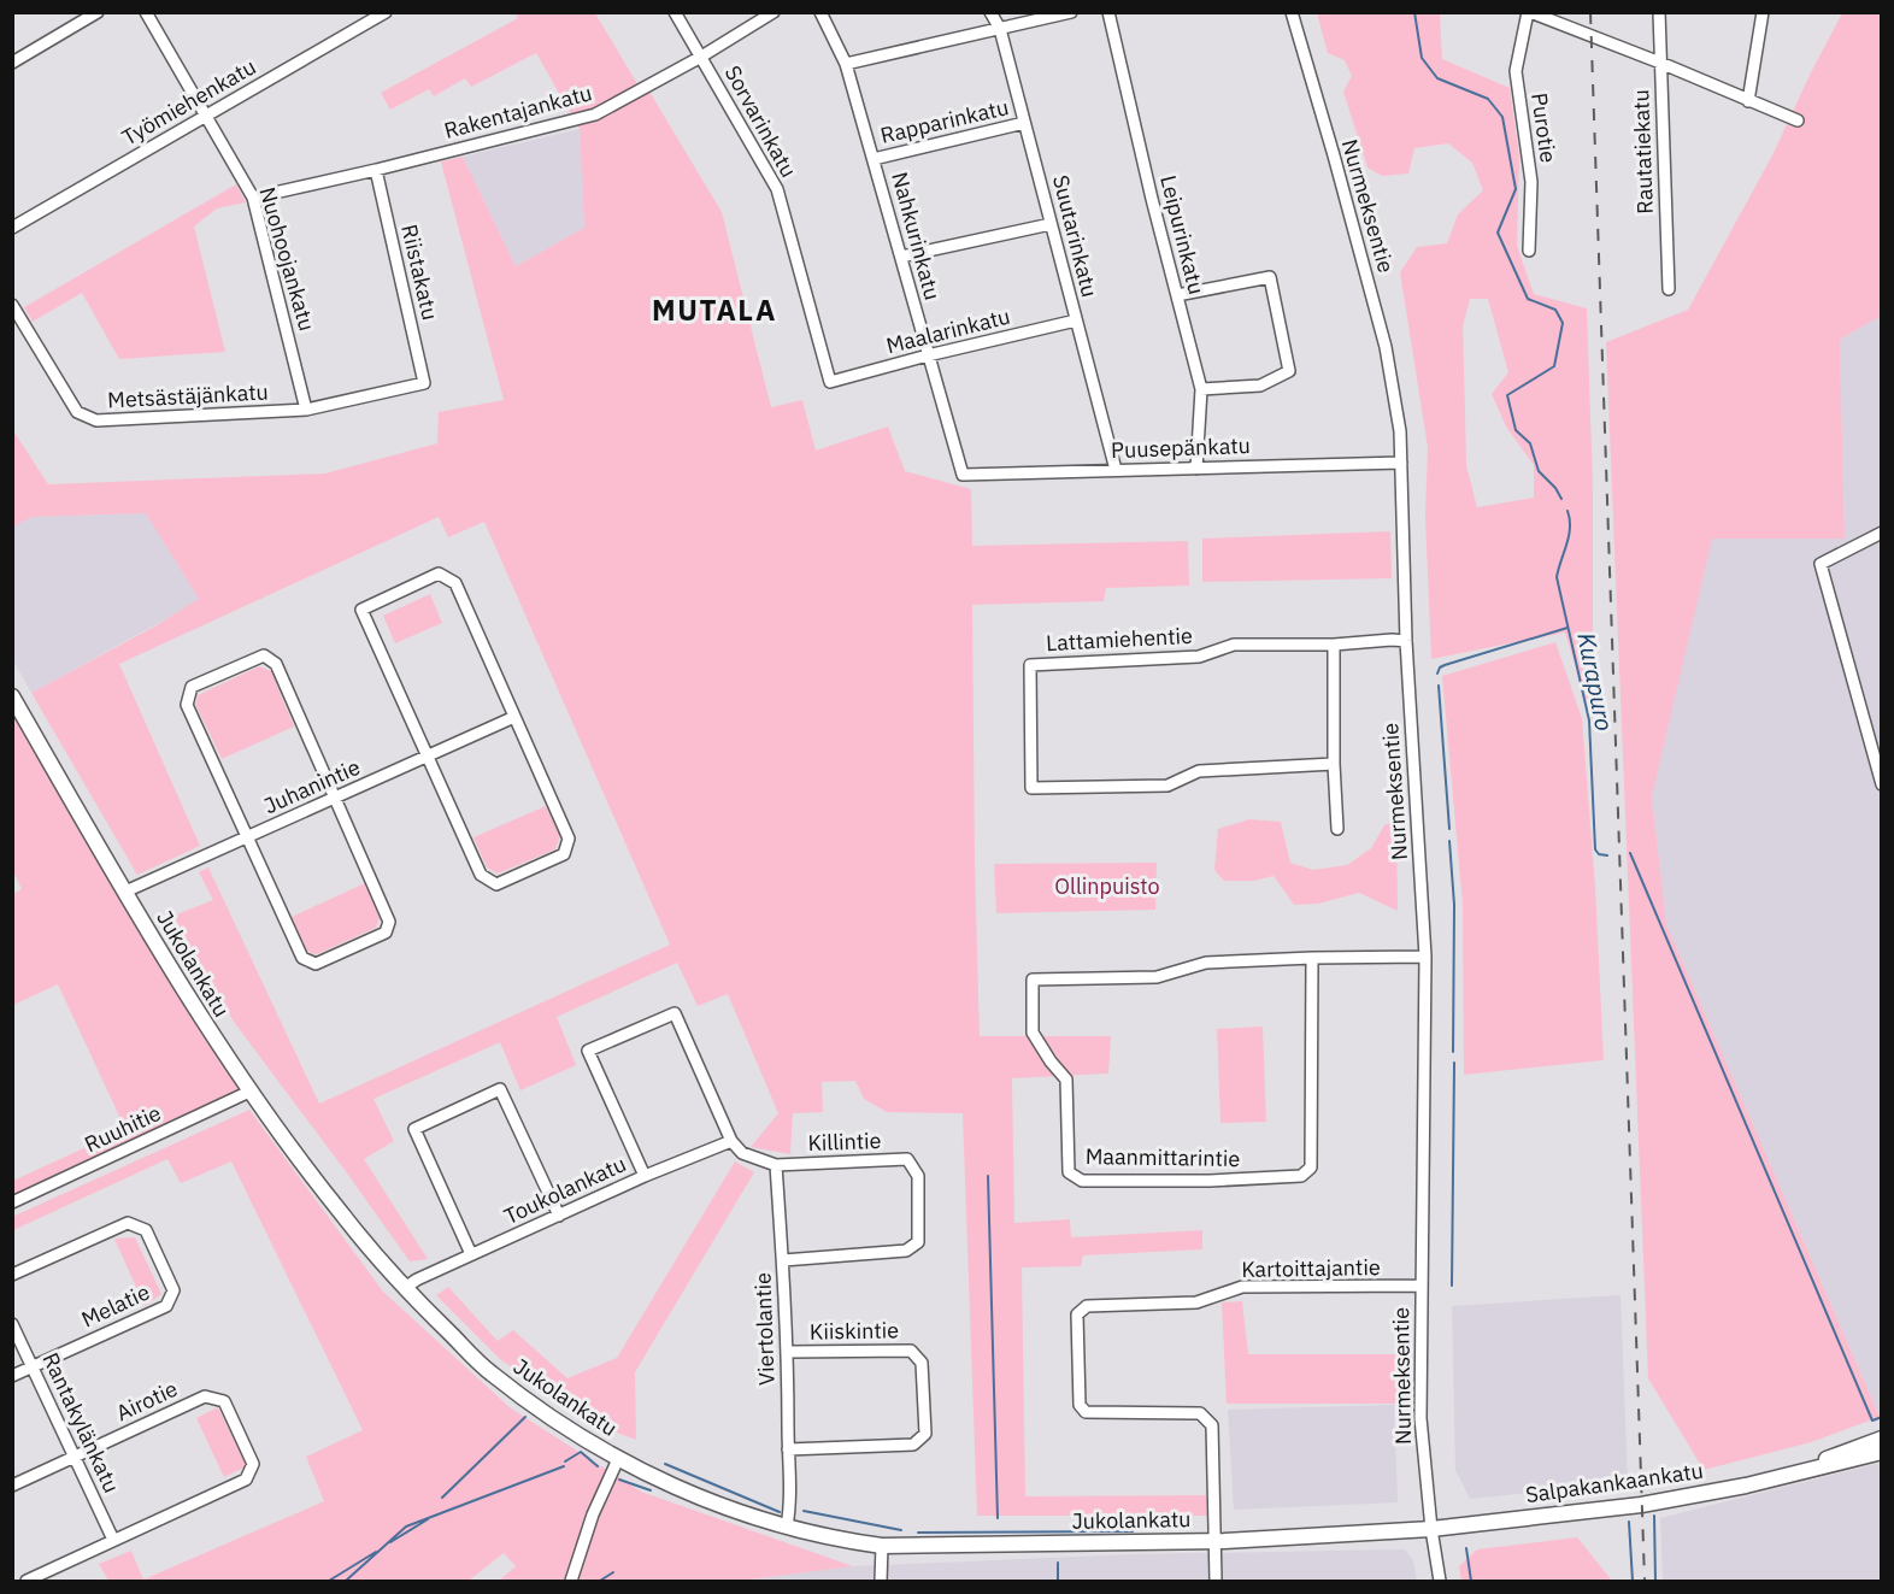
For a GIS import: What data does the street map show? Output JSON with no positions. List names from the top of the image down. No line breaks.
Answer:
{"streets":{"main road":["Jukolankatu","Salpakankaankatu"],"street":["Työmiehenkatu","Rakentajankatu","Sorvarinkatu","Rapparinkatu","Purotie","Rautatiekatu","Nurmeksentie","Leipurinkatu","Nahkurinkatu","Suutarinkatu","Nuohoojankatu","Riistakatu","Maalarinkatu","Metsästäjänkatu","Puusepänkatu","Lattamiehentie","Juhanintie","Ruuhitie","Killintie","Maanmittarintie","Toukolankatu","Kartoittajantie","Melatie","Viertolantie","Kiiskintie","Airotie","Rantakylänkatu"]},"crossings":[["Työmiehenkatu","Nuohoojankatu"],["Rakentajankatu","Sorvarinkatu"],["Rakentajankatu","Nuohoojankatu"],["Rakentajankatu","Riistakatu"],["Sorvarinkatu","Maalarinkatu"],["Rapparinkatu","Nahkurinkatu"],["Rapparinkatu","Suutarinkatu"],["Nurmeksentie","Puusepänkatu"],["Nurmeksentie","Lattamiehentie"],["Nurmeksentie","Jukolankatu"],["Nurmeksentie","Maanmittarintie"],["Nurmeksentie","Kartoittajantie"],["Nurmeksentie","Salpakankaankatu"],["Leipurinkatu","Puusepänkatu"],["Nahkurinkatu","Maalarinkatu"],["Nahkurinkatu","Puusepänkatu"],["Suutarinkatu","Maalarinkatu"],["Suutarinkatu","Puusepänkatu"],["Nuohoojankatu","Metsästäjänkatu"],["Riistakatu","Metsästäjänkatu"],["Juhanintie","Jukolankatu"],["Jukolankatu","Ruuhitie"],["Jukolankatu","Toukolankatu"],["Jukolankatu","Kartoittajantie"],["Jukolankatu","Viertolantie"],["Jukolankatu","Salpakankaankatu"],["Killintie","Viertolantie"],["Melatie","Rantakylänkatu"],["Viertolantie","Kiiskintie"],["Airotie","Rantakylänkatu"]],"districts":["MUTALA"],"water":["Kurapuro"],"parks":["Ollinpuisto"]}
